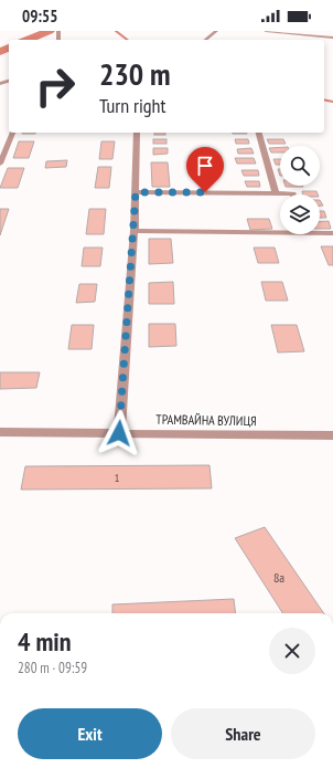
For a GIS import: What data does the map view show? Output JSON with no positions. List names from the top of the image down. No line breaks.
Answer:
{"streets":{"street":["ТРАМВАЙНА ВУЛИЦЯ"]},"house_numbers":["1","8а"],"page":{"status":"09:55","turn":["230 m","Turn right"],"heading":["4 min","280 m · 09:59"],"buttons":["Exit","Share"]}}
